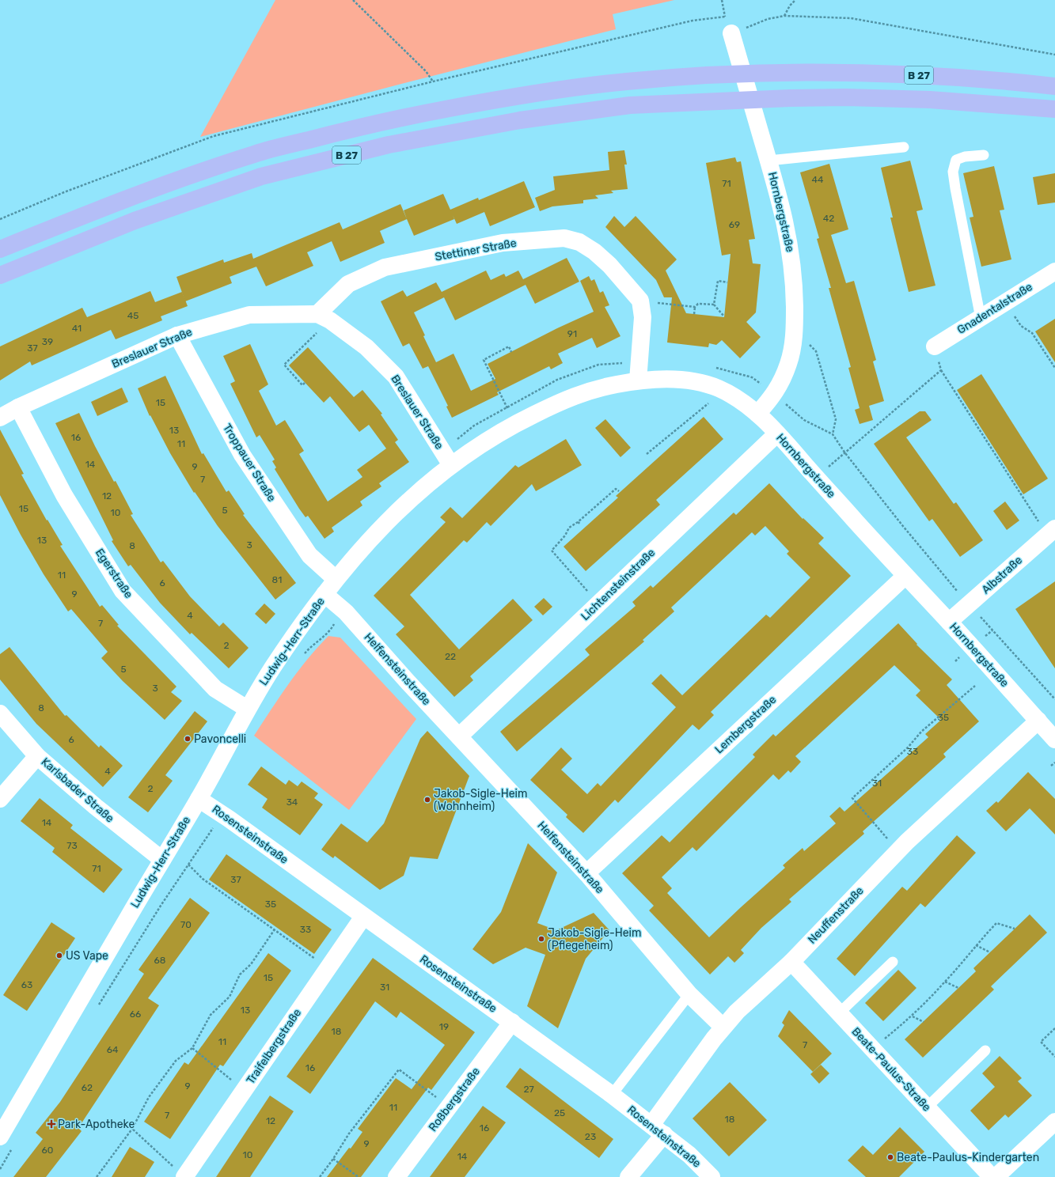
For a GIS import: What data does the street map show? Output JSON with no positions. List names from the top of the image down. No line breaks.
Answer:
{"streets":{"highway":["B 27"],"street":["Hornbergstraße","Stettiner Straße","Gnadentalstraße","Breslauer Straße","Troppauer Straße","Egerstraße","Albstraße","Lichtensteinstraße","Ludwig-Herr-Straße","Helfensteinstraße","Lembergstraße","Karlsbader Straße","Rosensteinstraße","Neuffenstraße","Traifelbergstraße","Beate-Paulus-Straße","Roßbergstraße"]},"crossings":[["Hornbergstraße","Albstraße"],["Hornbergstraße","Lichtensteinstraße"],["Hornbergstraße","Ludwig-Herr-Straße"],["Hornbergstraße","Lembergstraße"],["Hornbergstraße","Neuffenstraße"],["Stettiner Straße","Breslauer Straße"],["Breslauer Straße","Troppauer Straße"],["Breslauer Straße","Egerstraße"],["Breslauer Straße","Ludwig-Herr-Straße"],["Troppauer Straße","Ludwig-Herr-Straße"],["Egerstraße","Ludwig-Herr-Straße"],["Lichtensteinstraße","Helfensteinstraße"],["Ludwig-Herr-Straße","Helfensteinstraße"],["Ludwig-Herr-Straße","Karlsbader Straße"],["Ludwig-Herr-Straße","Rosensteinstraße"],["Helfensteinstraße","Lembergstraße"],["Helfensteinstraße","Neuffenstraße"],["Rosensteinstraße","Neuffenstraße"],["Rosensteinstraße","Traifelbergstraße"],["Rosensteinstraße","Roßbergstraße"],["Neuffenstraße","Beate-Paulus-Straße"]],"places":{"other":["Pavoncelli","Jakob-Sigle-Heim (Wohnheim)","Jakob-Sigle-Heim (Pflegeheim)","US Vape","Beate-Paulus-Kindergarten"],"health":["Park-Apotheke"]},"house_numbers":["44","71","42","69","45","41","91","39","37","15","13","16","11","14","9","7","12","15","5","10","13","3","8","11","81","6","9","4","7","2","22","5","3","8","35","6","33","4","31","2","34","14","73","71","37","35","70","33","68","15","63","31","13","66","19","18","11","7","64","16","9","62","27","11","25","7","18","12","16","23","9","60","10","14"]}
